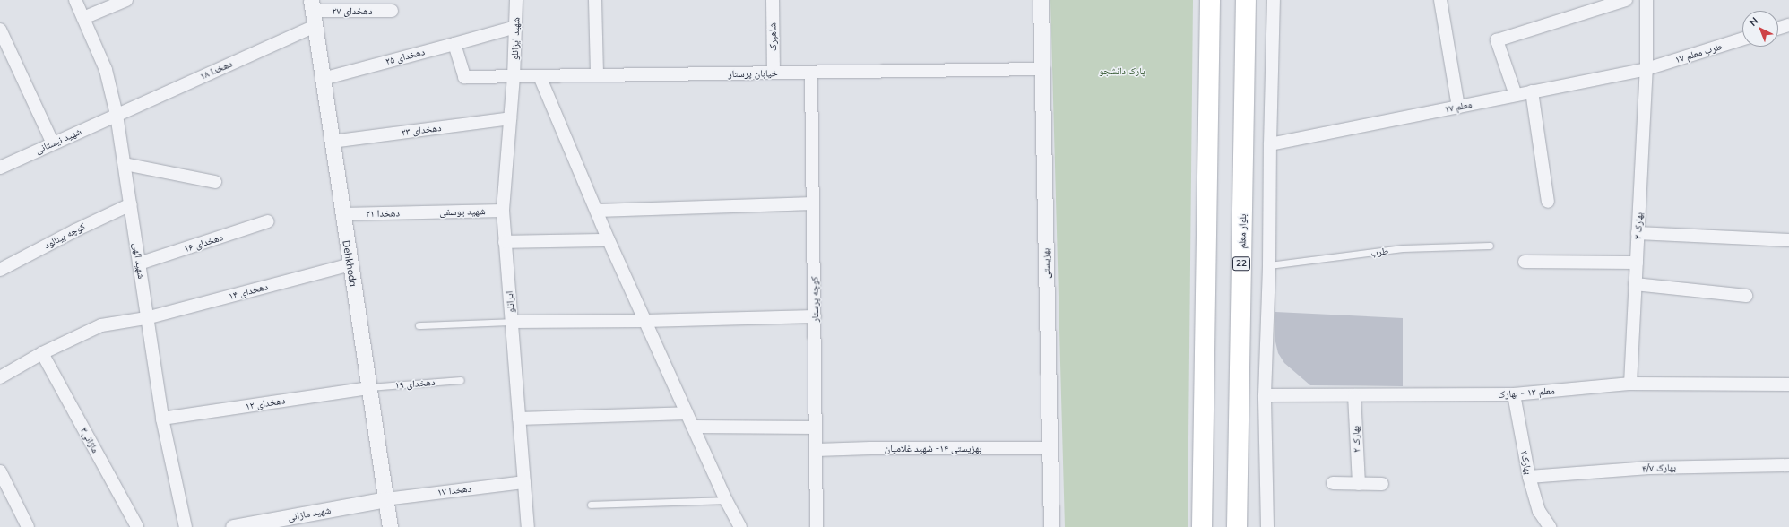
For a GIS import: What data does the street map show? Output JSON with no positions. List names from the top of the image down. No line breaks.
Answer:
{"streets":{"main road":["بلوار معلم","22"],"street":["دهخدای ۲۷","شاهپرک","شهید ایزانلو","طرب معلم ۱۷","دهخدای ۲۵","دهخدا ۱۸","خیابان پرستار","معلم ۱۷","دهخدای ۲۳","شهید نیستانی","شهید یوسفی","دهخدا ۲۱","بهارک ۳","کوچه بینالود","دهخدای ۱۶","شهید الهی","Dehkhoda","بهزیستی","دهخدای ۱۴","کوچه پرستار","ایرانلو","معلم ۱۳ - بهارک","دهخدای ۱۲","بهارک ۲","ماژانی۳","بهزیستی ۱۴- شهید غلامیان","بهارک۴","بهارک ۴/۷","دهخدا ۱۷","شهید ماژانی"],"lane":["طرب","دهخدای ۱۹"]},"crossings":[["دهخدای ۲۷","Dehkhoda"],["شاهپرک","خیابان پرستار"],["شهید ایزانلو","دهخدای ۲۵"],["شهید ایزانلو","خیابان پرستار"],["شهید ایزانلو","ایرانلو"],["طرب معلم ۱۷","معلم ۱۷"],["طرب معلم ۱۷","بهارک ۳"],["دهخدای ۲۵","خیابان پرستار"],["دهخدای ۲۵","Dehkhoda"],["دهخدا ۱۸","شهید نیستانی"],["دهخدا ۱۸","شهید الهی"],["دهخدا ۱۸","Dehkhoda"],["خیابان پرستار","بهزیستی"],["خیابان پرستار","کوچه پرستار"],["خیابان پرستار","ایرانلو"],["معلم ۱۷","بهارک ۳"],["دهخدای ۲۳","Dehkhoda"],["دهخدای ۲۳","ایرانلو"],["شهید نیستانی","شهید الهی"],["شهید یوسفی","دهخدا ۲۱"],["شهید یوسفی","ایرانلو"],["دهخدا ۲۱","Dehkhoda"],["بهارک ۳","معلم ۱۳ - بهارک"],["کوچه بینالود","شهید الهی"],["دهخدای ۱۶","شهید الهی"],["شهید الهی","دهخدای ۱۴"],["شهید الهی","دهخدای ۱۲"],["Dehkhoda","دهخدای ۱۴"],["Dehkhoda","دهخدای ۱۹"],["Dehkhoda","دهخدای ۱۲"],["Dehkhoda","دهخدا ۱۷"],["Dehkhoda","شهید ماژانی"],["بهزیستی","بهزیستی ۱۴- شهید غلامیان"],["دهخدای ۱۴","ماژانی۳"],["کوچه پرستار","بهزیستی ۱۴- شهید غلامیان"],["ایرانلو","دهخدا ۱۷"],["دهخدای ۱۹","دهخدای ۱۲"],["معلم ۱۳ - بهارک","بهارک ۲"],["معلم ۱۳ - بهارک","بهارک۴"],["بهارک۴","بهارک ۴/۷"],["دهخدا ۱۷","شهید ماژانی"]],"parks":["پارک دانشجو"],"north":"top left"}
